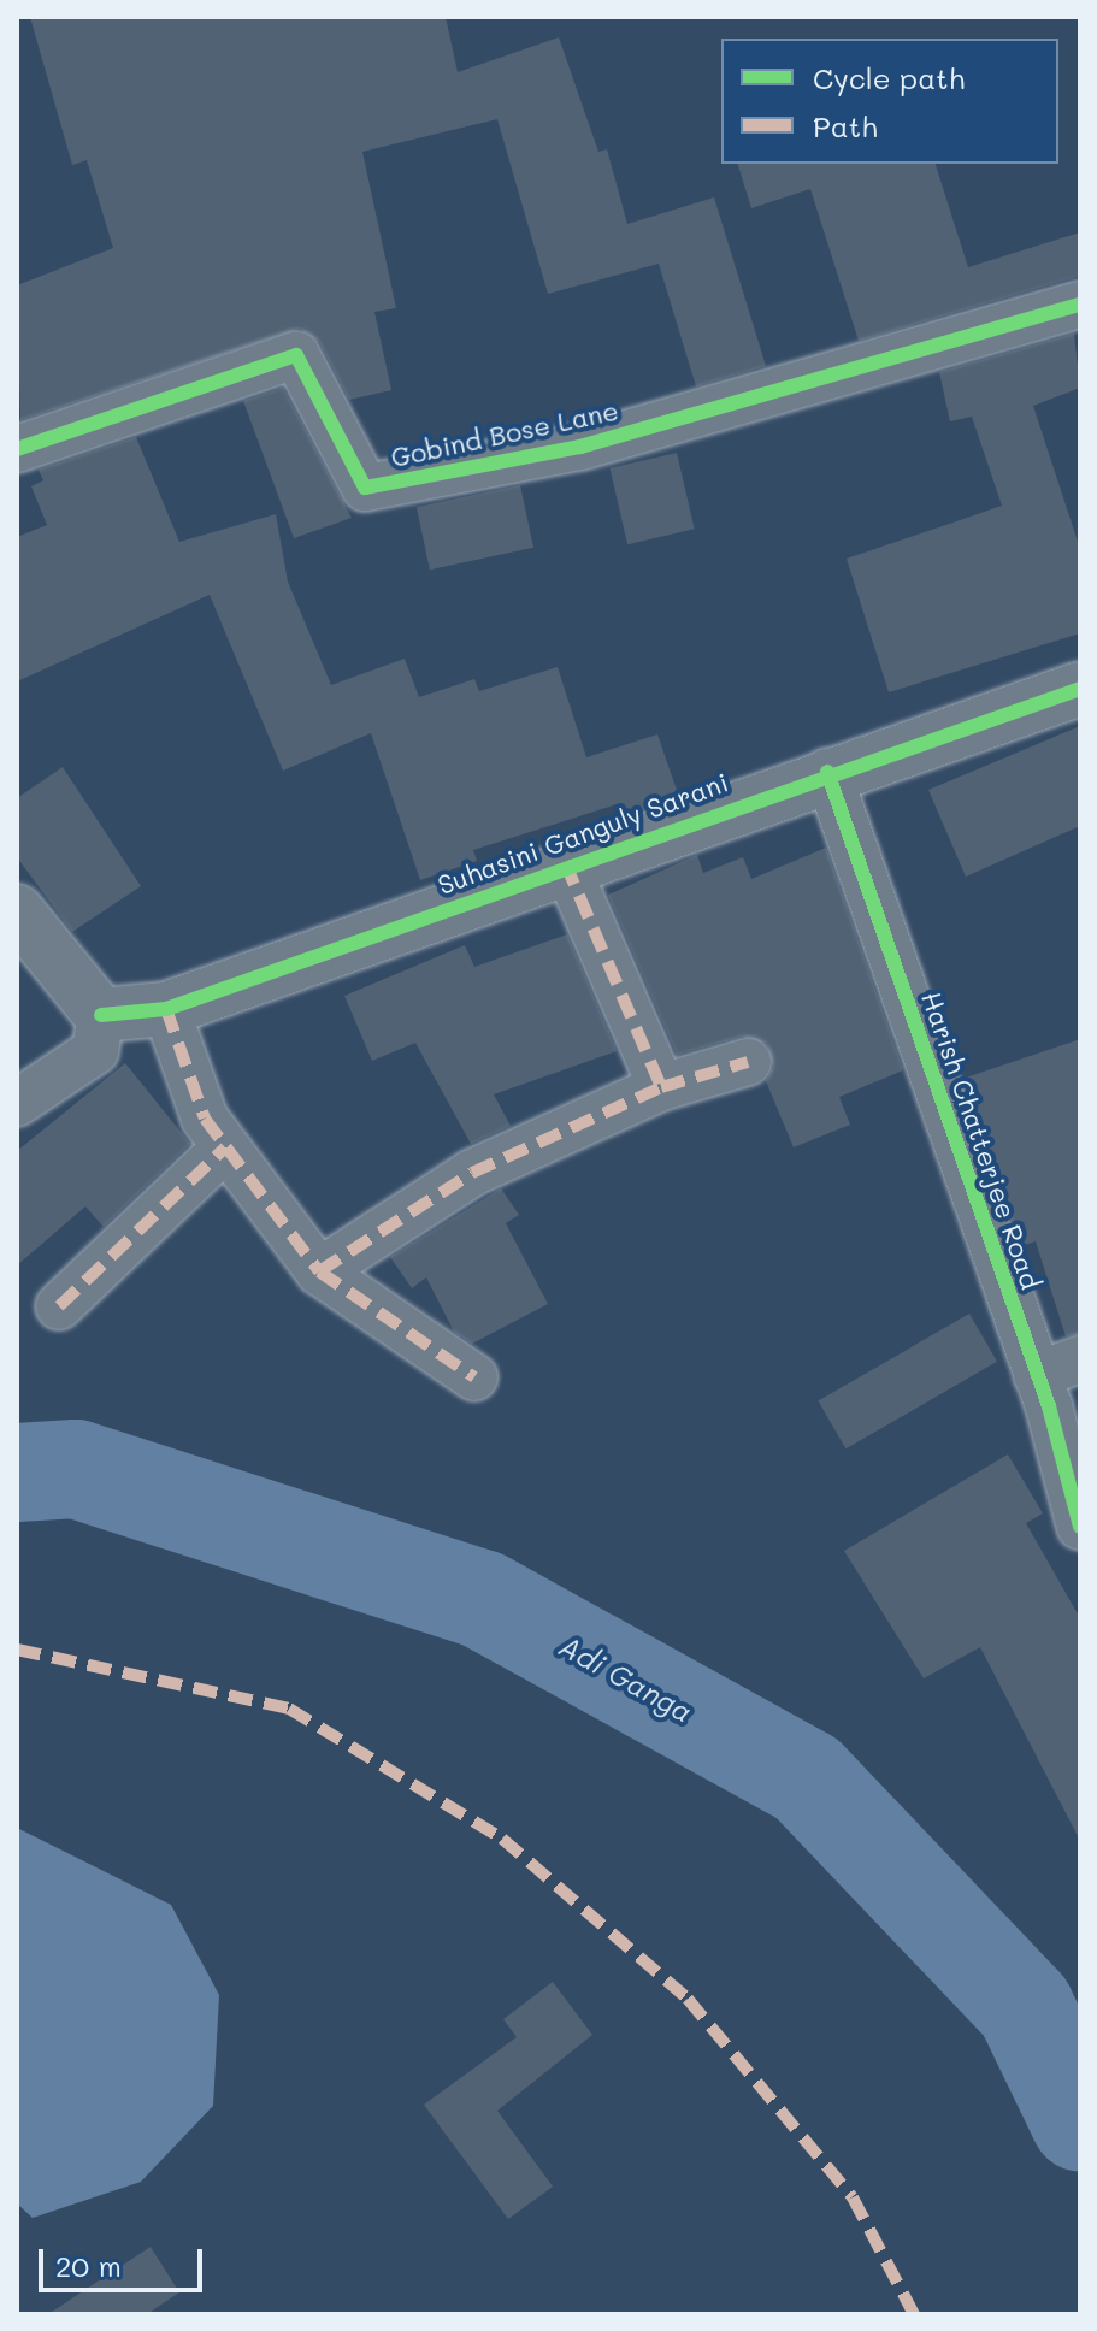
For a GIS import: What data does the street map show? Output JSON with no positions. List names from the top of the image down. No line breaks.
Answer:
{"streets":{"street":["Gobind Bose Lane","Suhasini Ganguly Sarani","Harish Chatterjee Road"]},"crossings":[["Suhasini Ganguly Sarani","Harish Chatterjee Road"]],"water":["Adi Ganga"],"legend":["Cycle path","Path"],"scale_bar":"20 m"}
